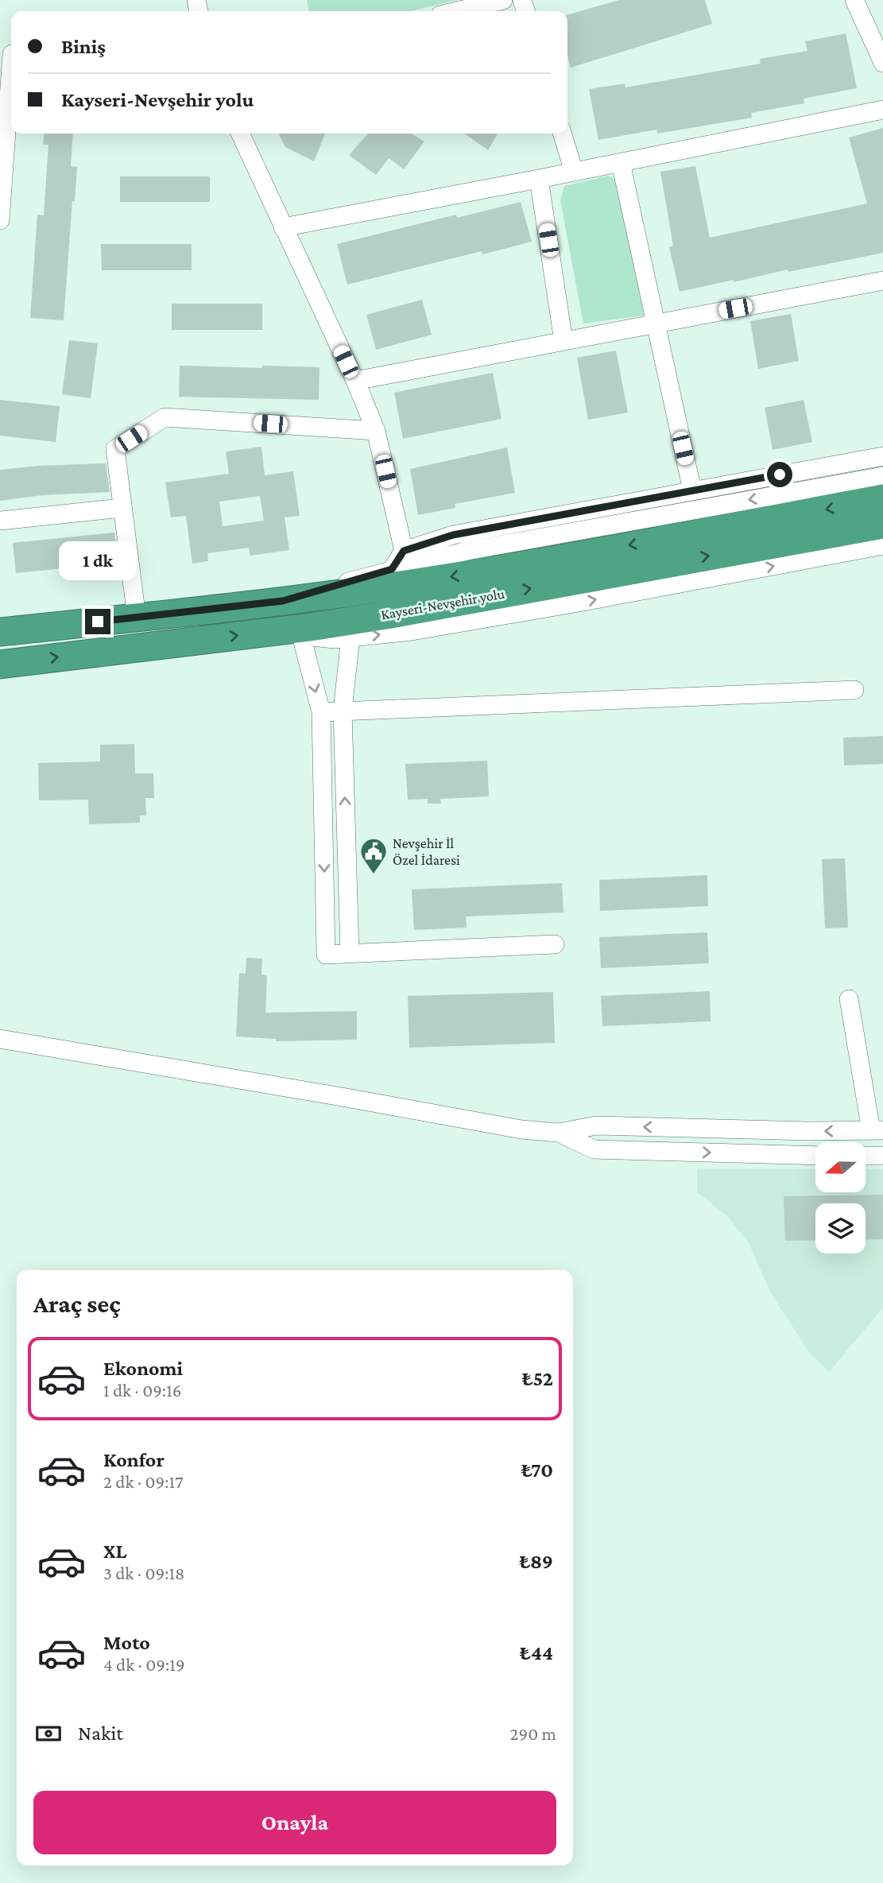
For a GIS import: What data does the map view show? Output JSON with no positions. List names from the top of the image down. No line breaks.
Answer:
{"streets":{"highway":["Kayseri-Nevşehir yolu"]},"places":{"public building":["Nevşehir İl Özel İdaresi"]},"north":"left","page":{"banner":["Biniş","Kayseri-Nevşehir yolu"],"bubble":"1 dk","heading":"Araç seç","list":[{"name":"Ekonomi","note":"1 dk · 09:16","value":"₺52"},{"name":"Konfor","note":"2 dk · 09:17","value":"₺70"},{"name":"XL","note":"3 dk · 09:18","value":"₺89"},{"name":"Moto","note":"4 dk · 09:19","value":"₺44"}],"pay":["Nakit","290 m"],"buttons":"Onayla"}}
